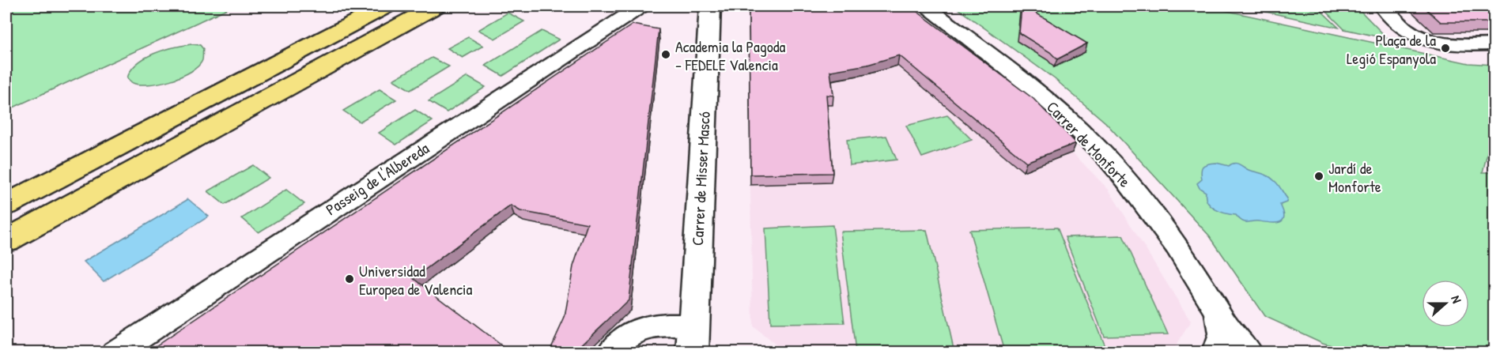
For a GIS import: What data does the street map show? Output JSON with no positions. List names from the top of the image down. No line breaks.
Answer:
{"streets":{"street":["Carrer de Monforte","Passeig de l'Albereda","Carrer de Misser Mascó"]},"places":["Plaça de la Legió Espanyola","Academia la Pagoda - FEDELE Valencia","Jardí de Monforte","Universidad Europea de Valencia"],"north":"right"}
